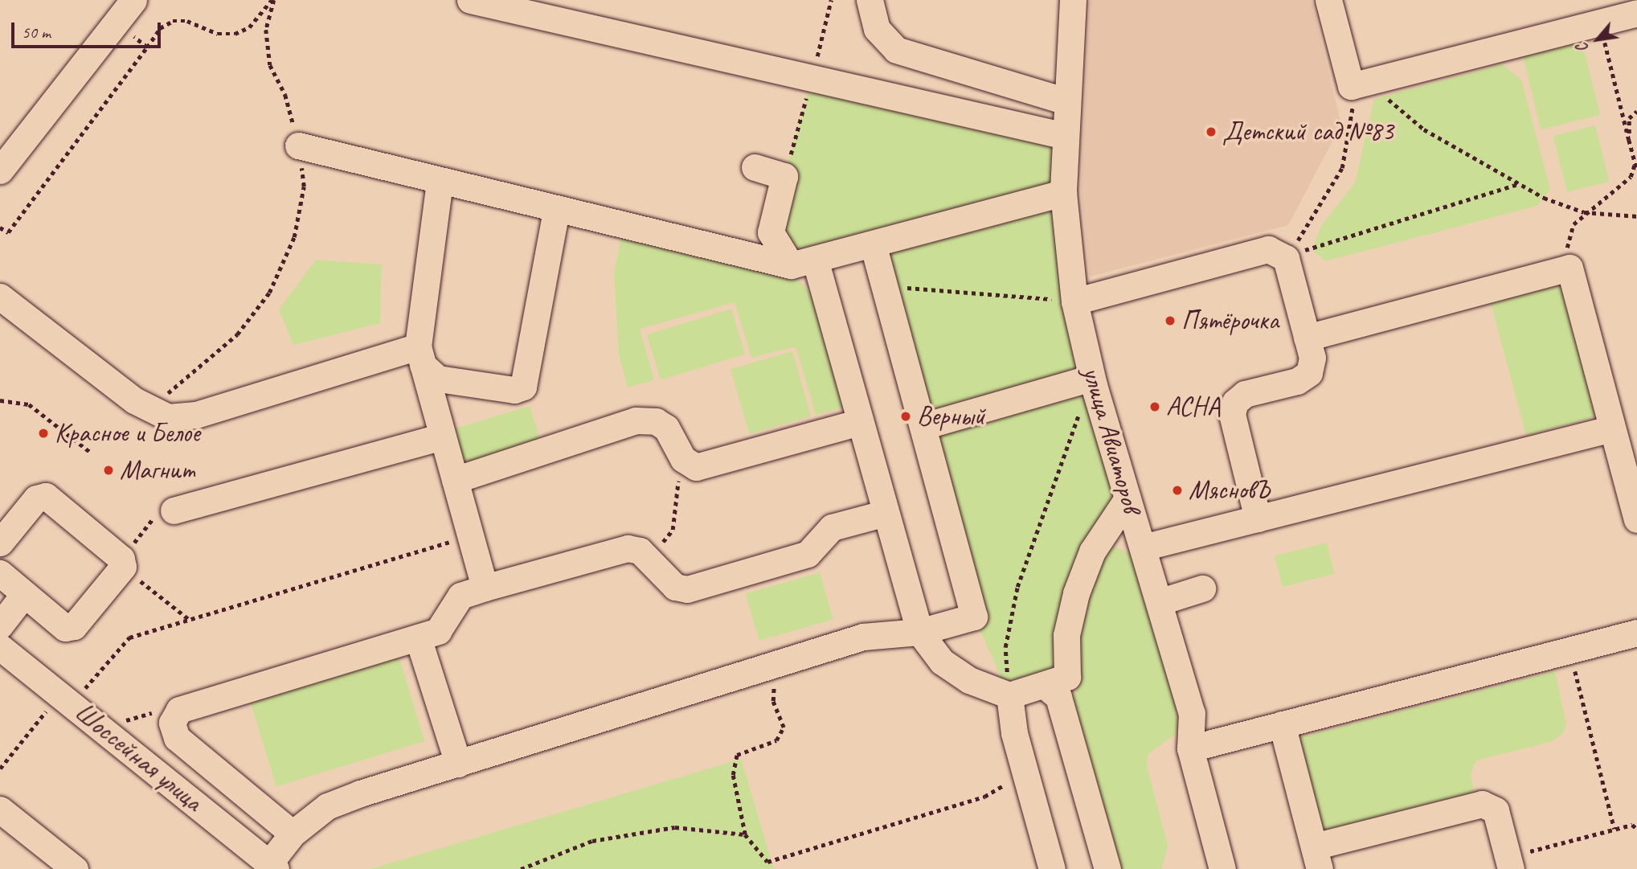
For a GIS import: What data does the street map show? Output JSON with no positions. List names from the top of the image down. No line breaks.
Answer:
{"streets":{"street":["улица Авиаторов","Шоссейная улица"]},"places":["Детский сад №83","Пятёрочка","АСНА","Верный","Красное и Белое","Магнит","МясновЪ"],"scale_bar":"50 m","north":"bottom left"}
